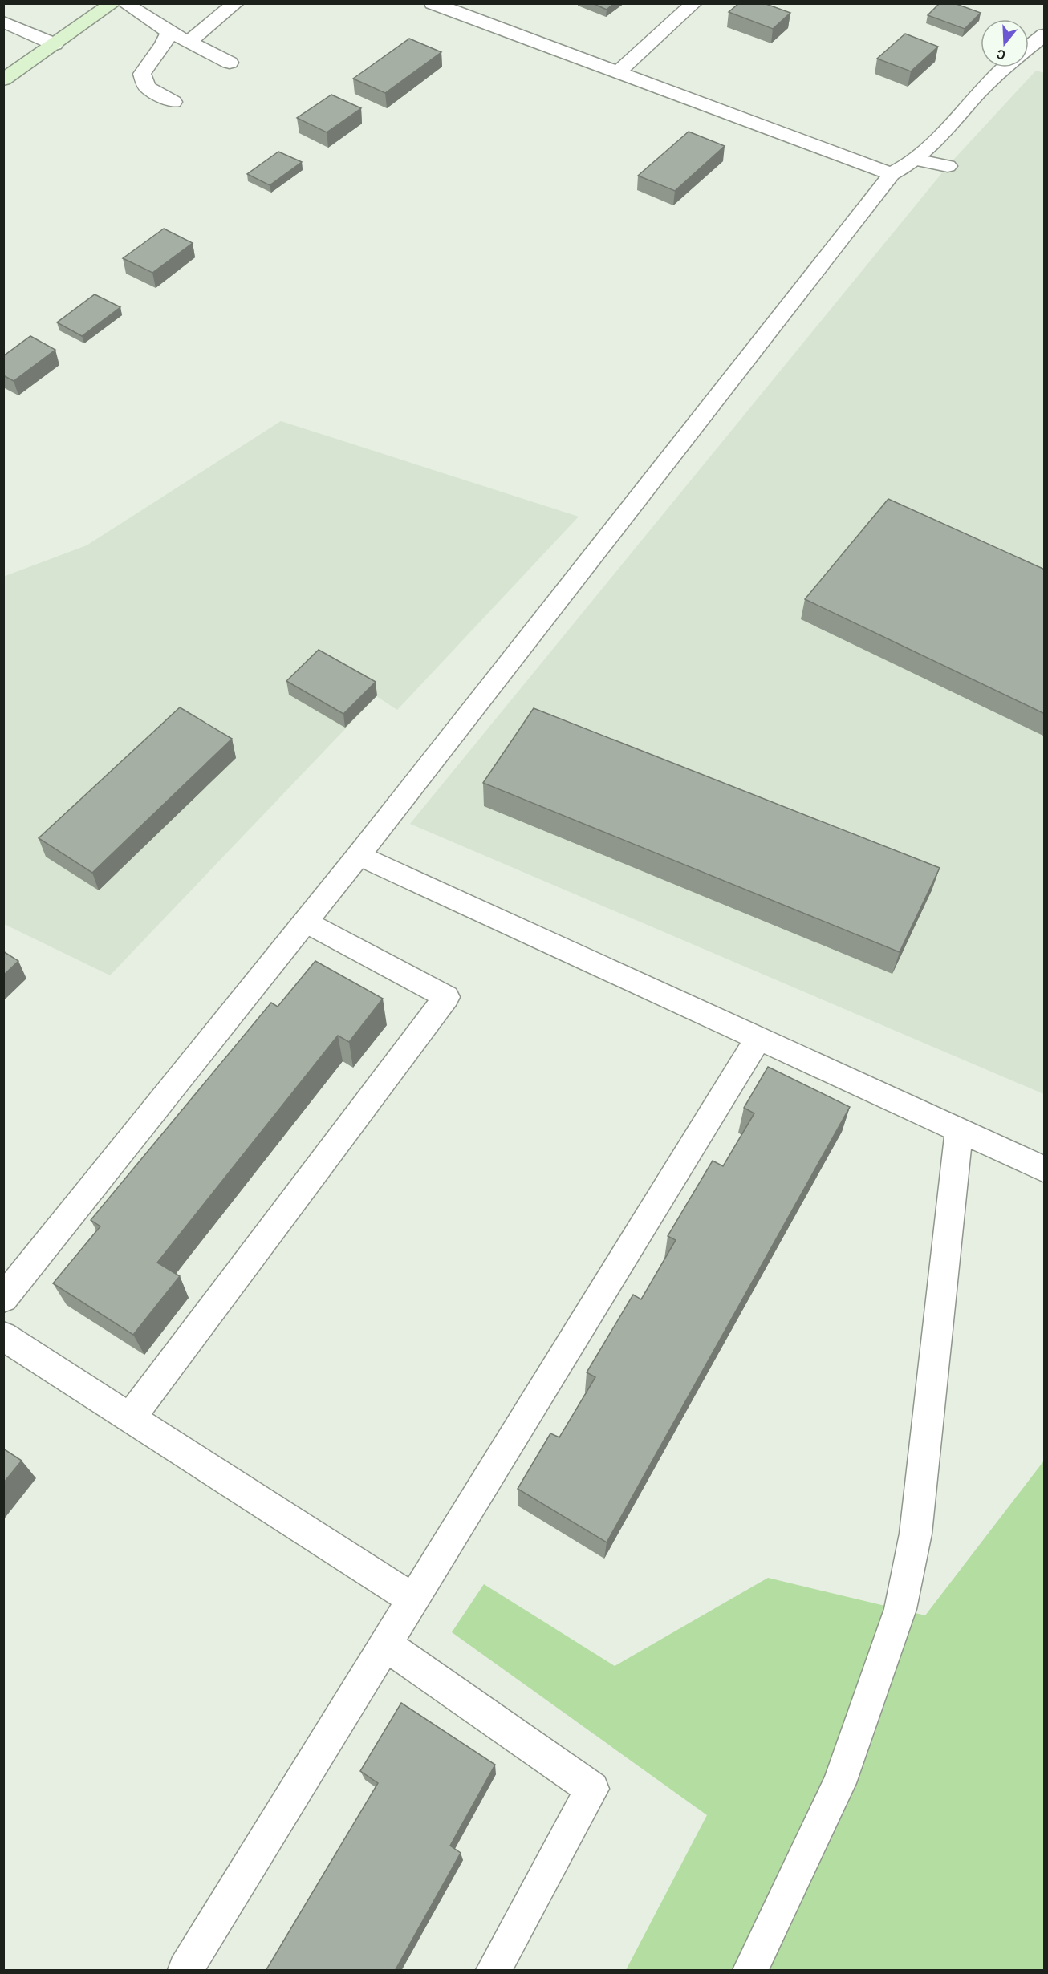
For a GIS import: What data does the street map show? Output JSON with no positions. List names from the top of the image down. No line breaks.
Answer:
{"north":"bottom"}
